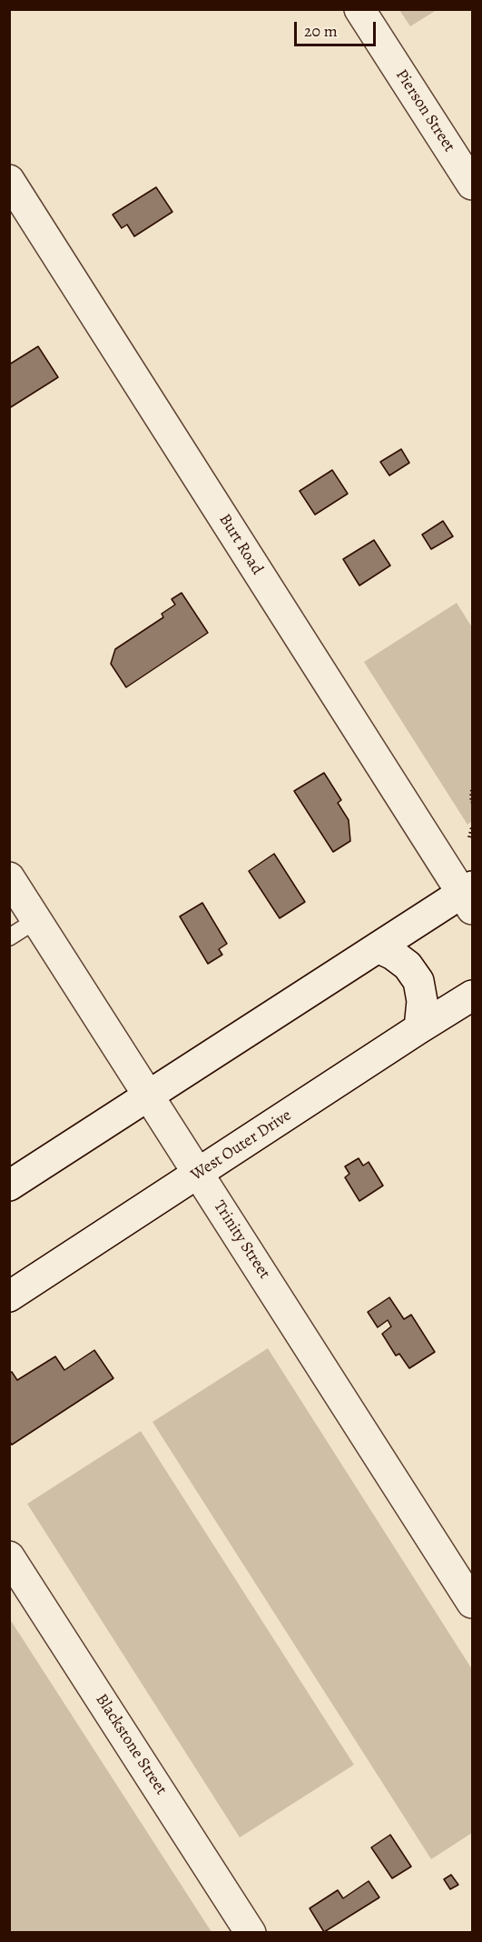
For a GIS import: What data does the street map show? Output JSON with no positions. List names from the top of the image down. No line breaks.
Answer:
{"streets":{"street":["Pierson Street","Burt Road","West Outer Drive","Trinity Street","Blackstone Street"]},"crossings":[["West Outer Drive","Trinity Street"]],"scale_bar":"20 m"}
